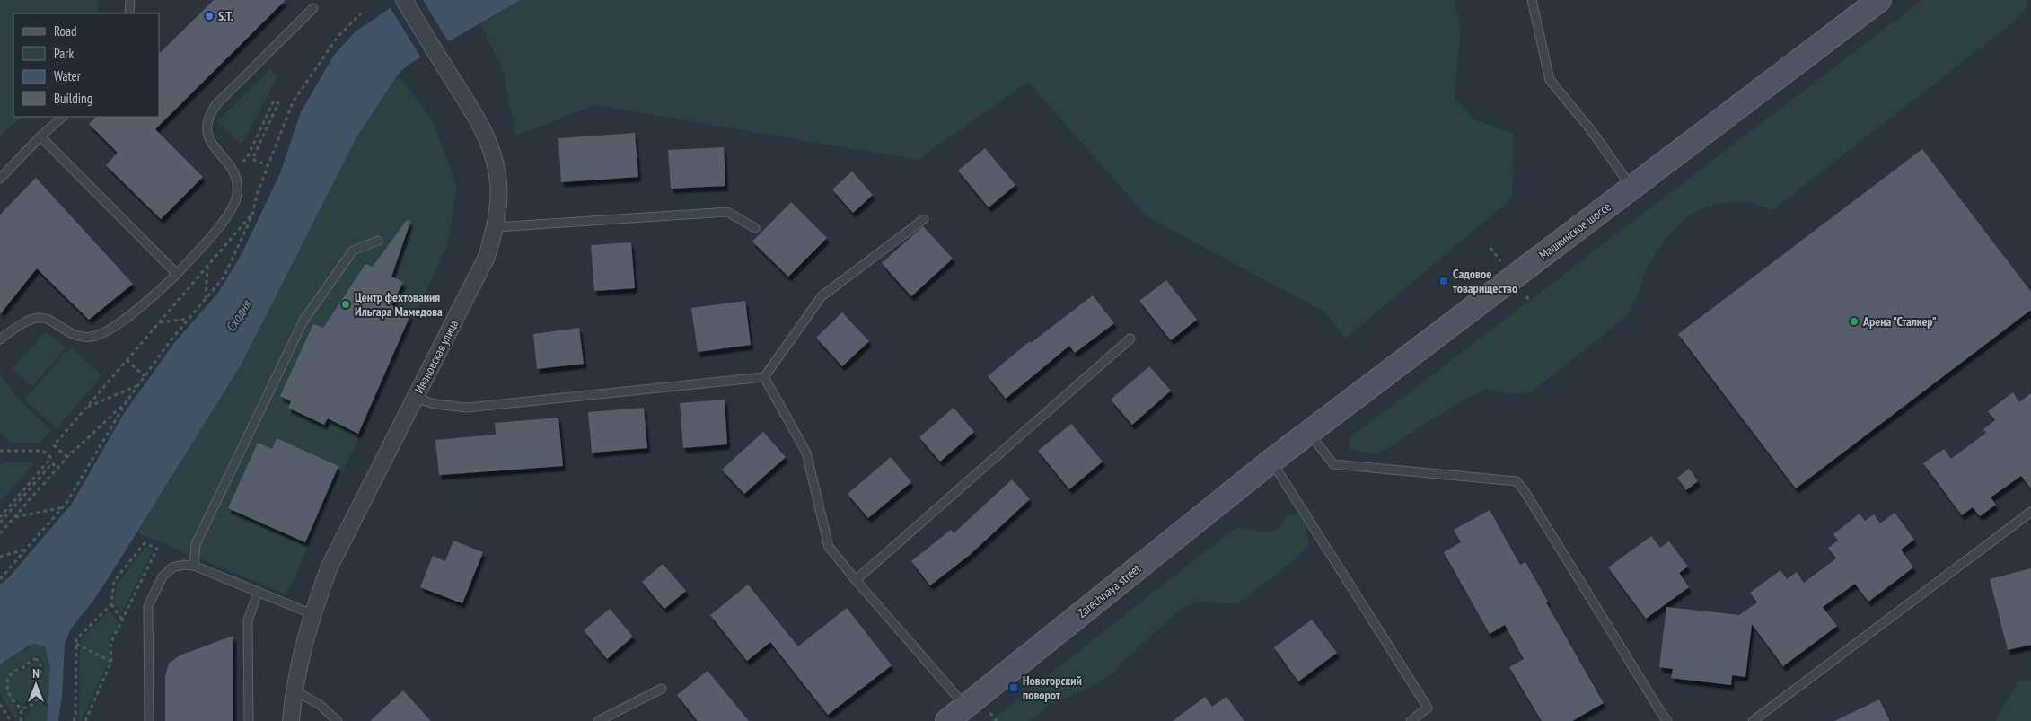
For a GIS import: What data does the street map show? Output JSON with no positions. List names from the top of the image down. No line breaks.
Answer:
{"streets":{"main road":["Машкинское шоссе","Zarechnaya street"],"street":["Ивановская улица"]},"crossings":[["Машкинское шоссе","Zarechnaya street"]],"water":["Сходня"],"places":{"other":["S.T.","Центр фехтования Ильгара Мамедова","Арена \"Сталкер\""],"transit":["Садовое товарищество","Новогорский поворот"]},"legend":["Road","Park","Water","Building"],"north":"top"}
